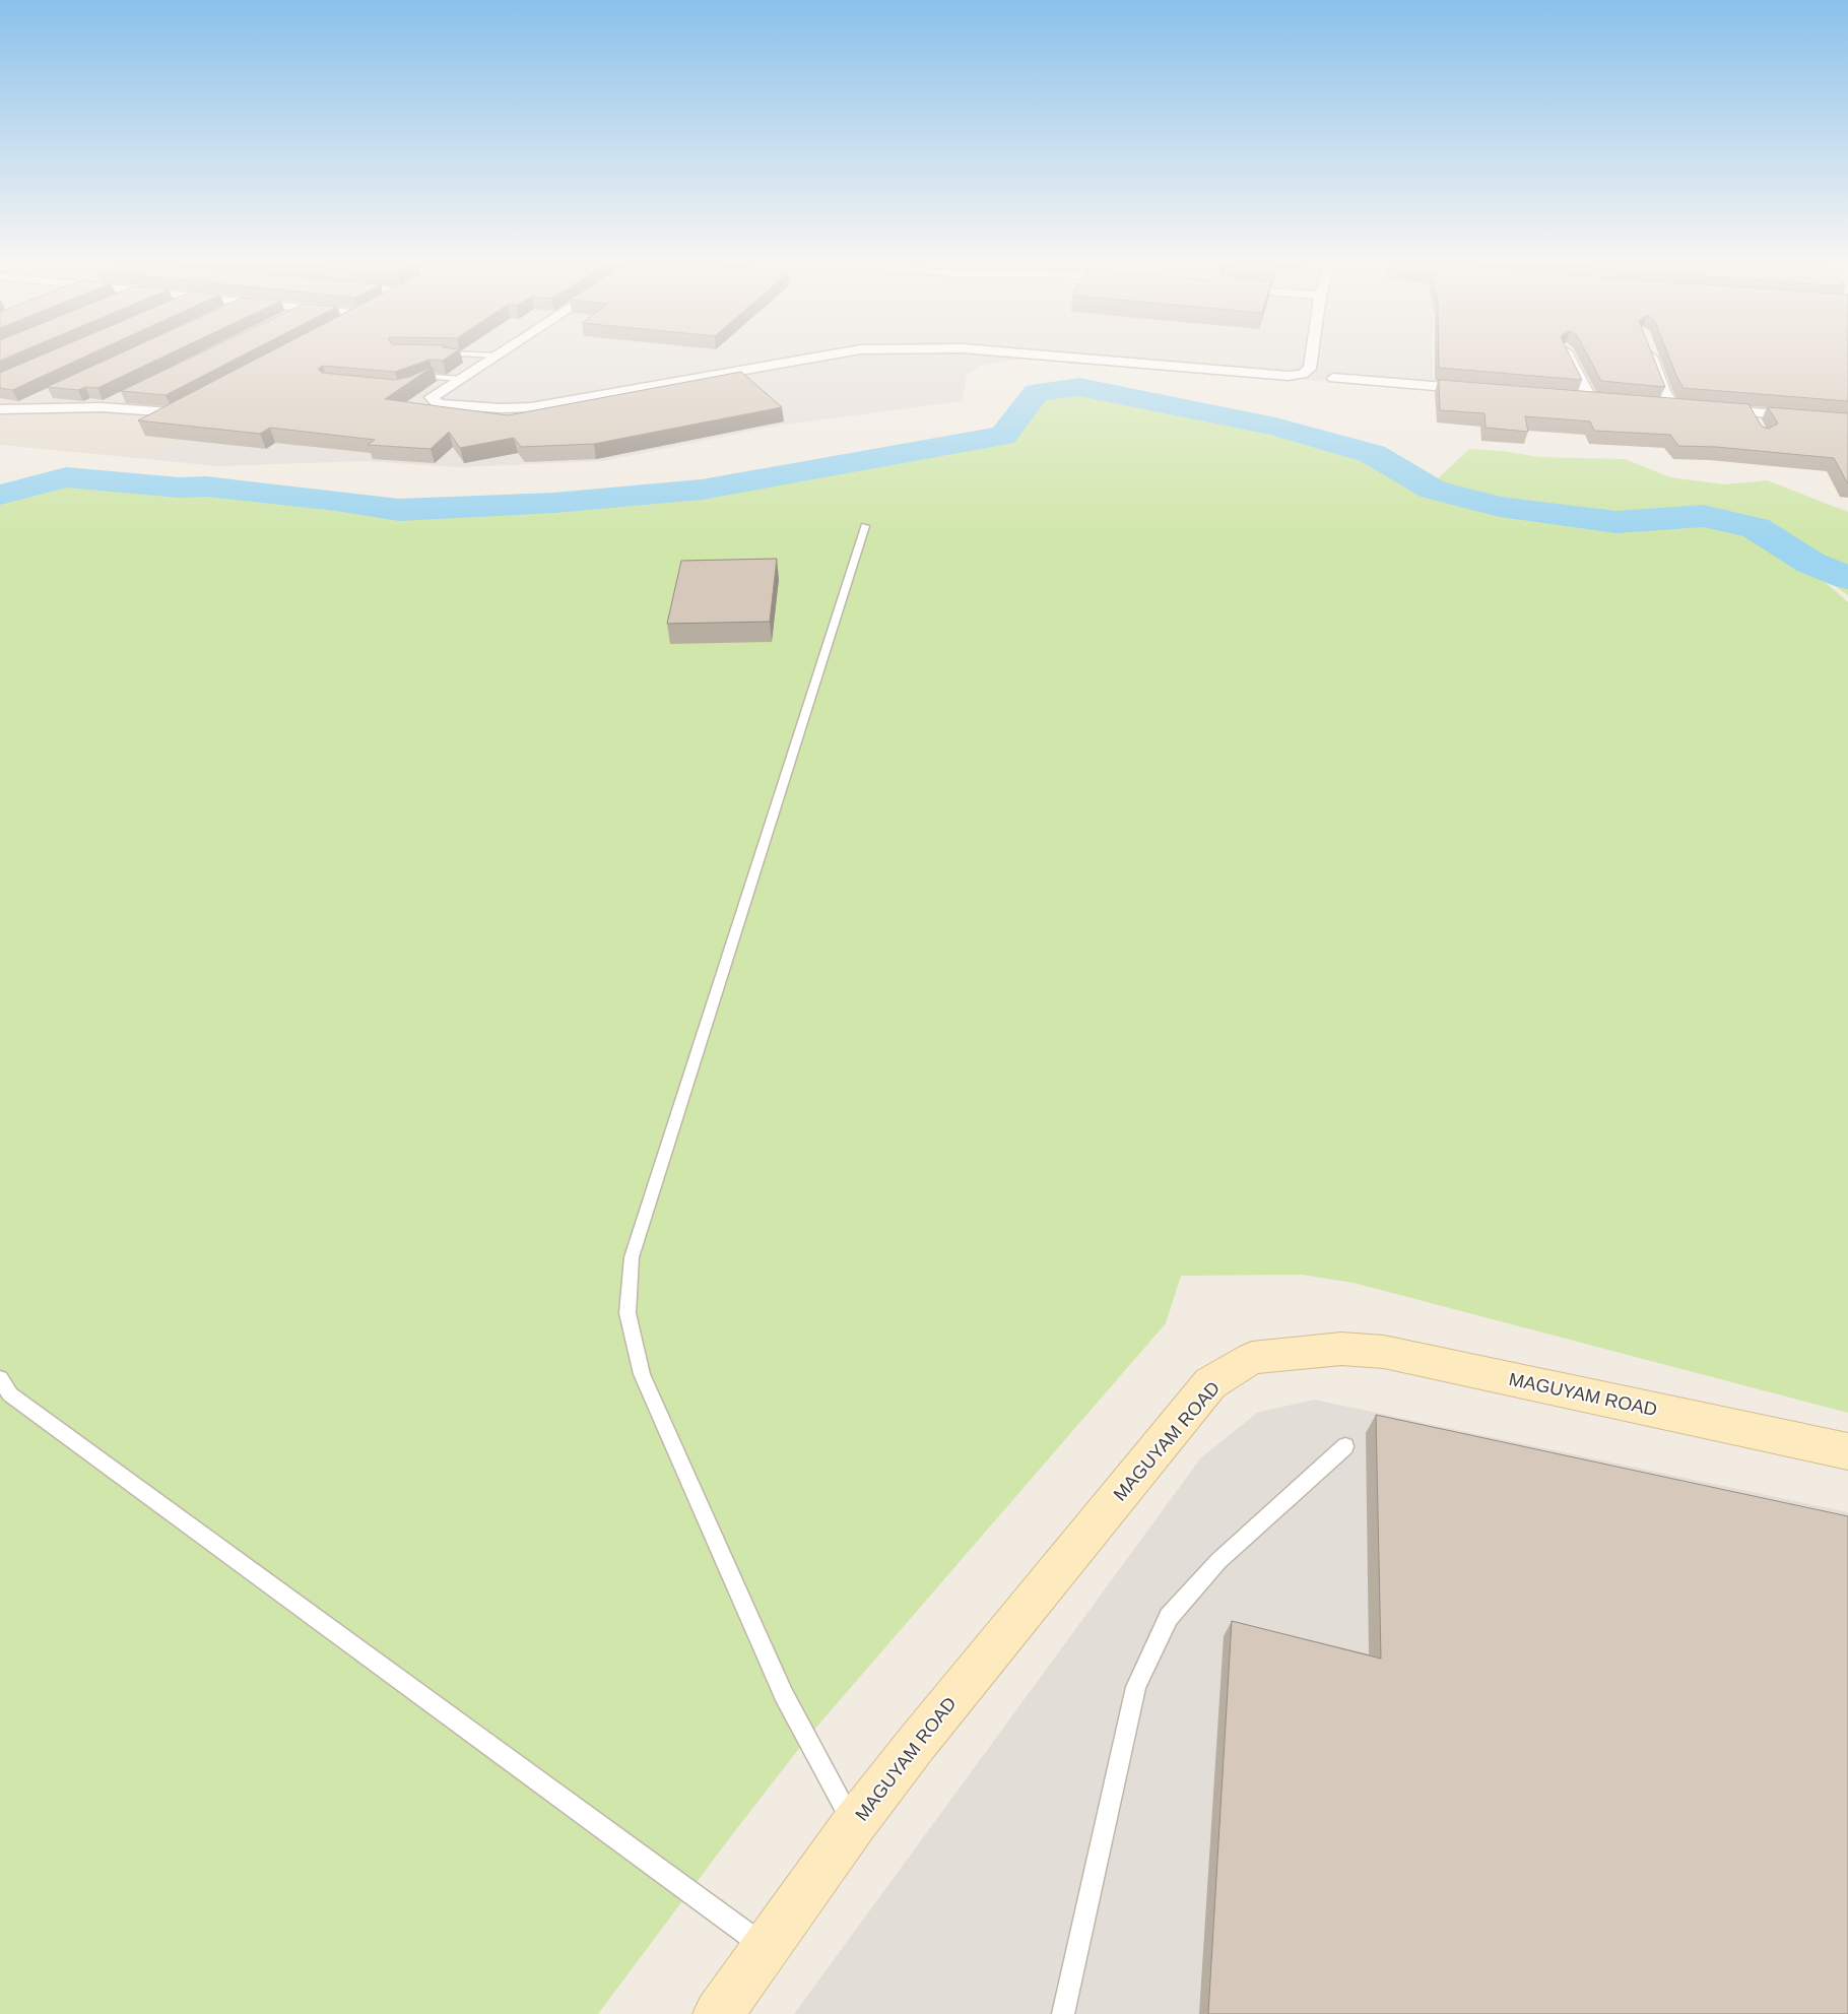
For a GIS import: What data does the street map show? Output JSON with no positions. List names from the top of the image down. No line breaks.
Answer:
{"streets":{"main road":["MAGUYAM ROAD"]}}
